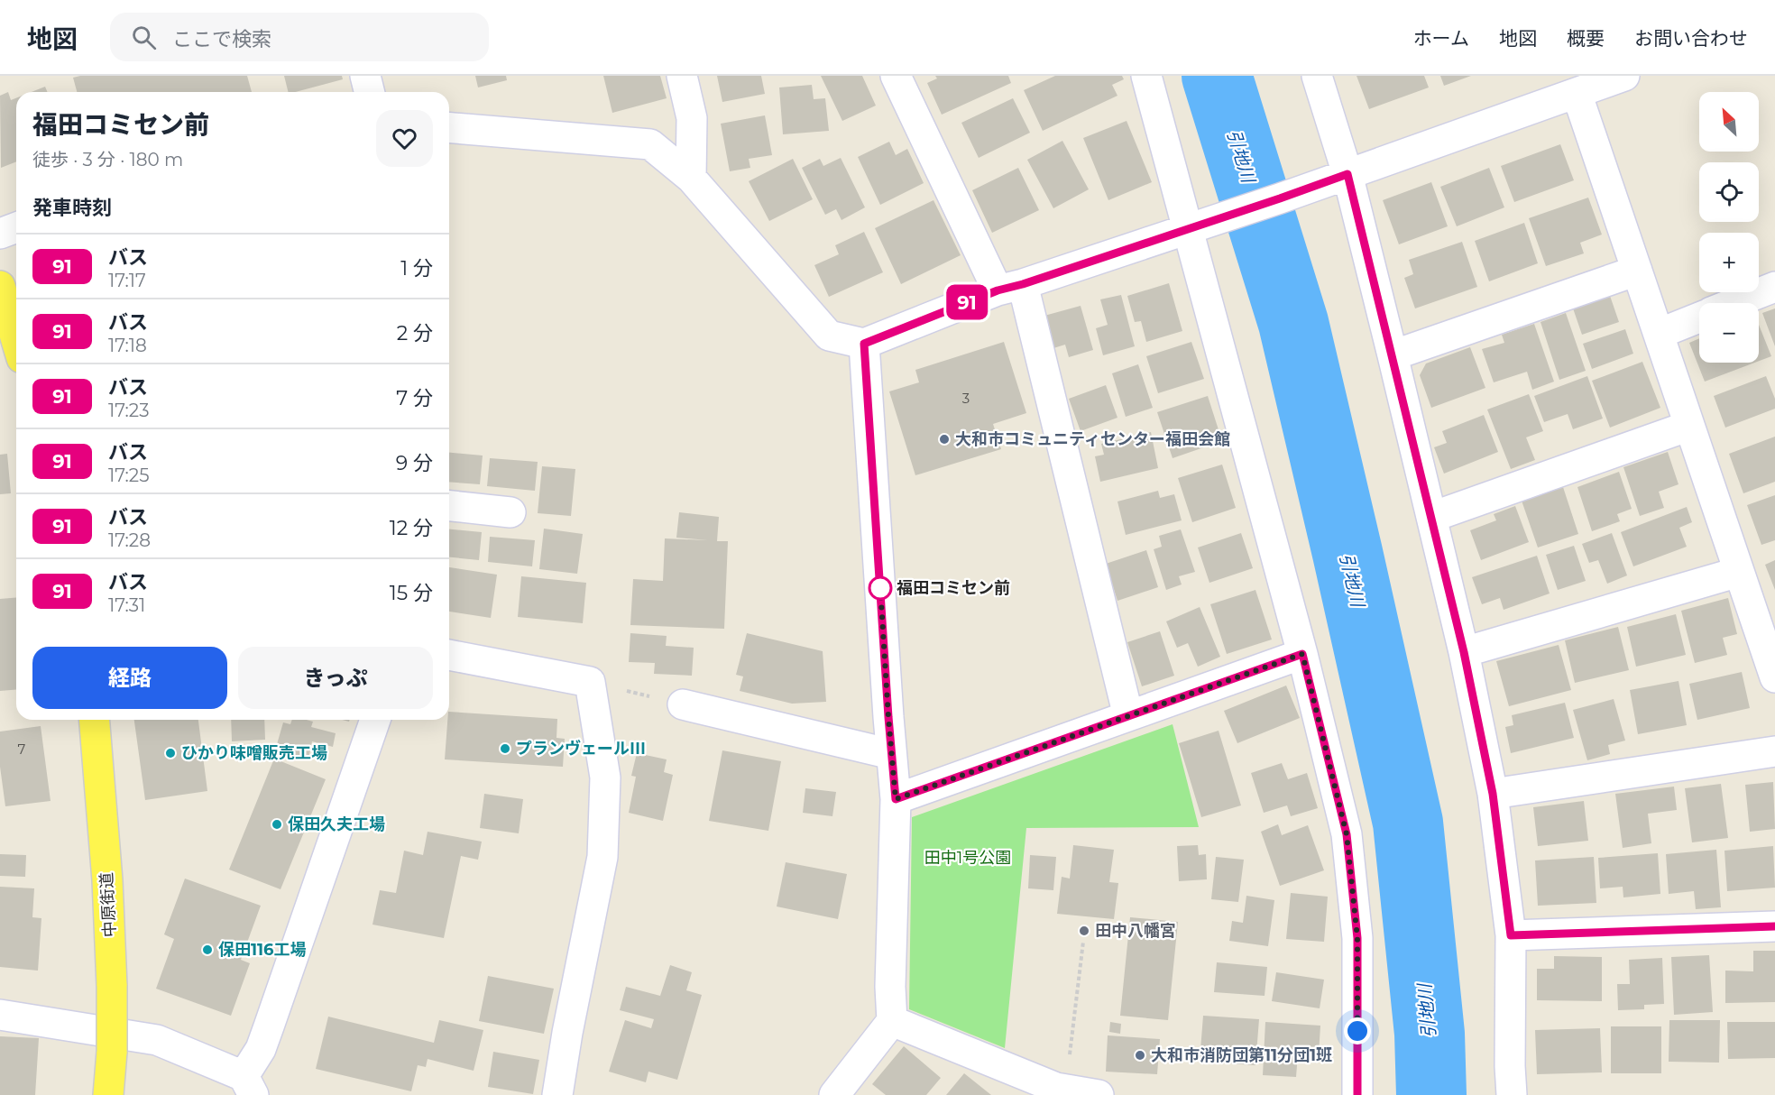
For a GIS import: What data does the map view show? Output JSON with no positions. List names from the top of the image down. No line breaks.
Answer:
{"streets":{"main road":["中原街道"]},"water":["引地川"],"parks":["田中1号公園"],"places":["大和市コミュニティセンター福田会館","福田コミセン前","プランヴェールⅢ","ひかり味噌販売工場","保田久夫工場","田中八幡宮","保田116工場","大和市消防団第11分団1班"],"lines":["bus line 91"],"house_numbers":["3","7"],"north":"top left","page":{"header":"地図","search":"ここで検索","nav":["ホーム","地図","概要","お問い合わせ"],"on_map":"91","map_buttons":["+","−"],"heading":[["福田コミセン前","徒歩 · 3 分 · 180 m"],"発車時刻"],"list":[{"mark":"91","name":"バス","note":"17:17","value":"1 分"},{"mark":"91","name":"バス","note":"17:18","value":"2 分"},{"mark":"91","name":"バス","note":"17:23","value":"7 分"},{"mark":"91","name":"バス","note":"17:25","value":"9 分"},{"mark":"91","name":"バス","note":"17:28","value":"12 分"},{"mark":"91","name":"バス","note":"17:31","value":"15 分"}],"buttons":["経路","きっぷ"]}}
